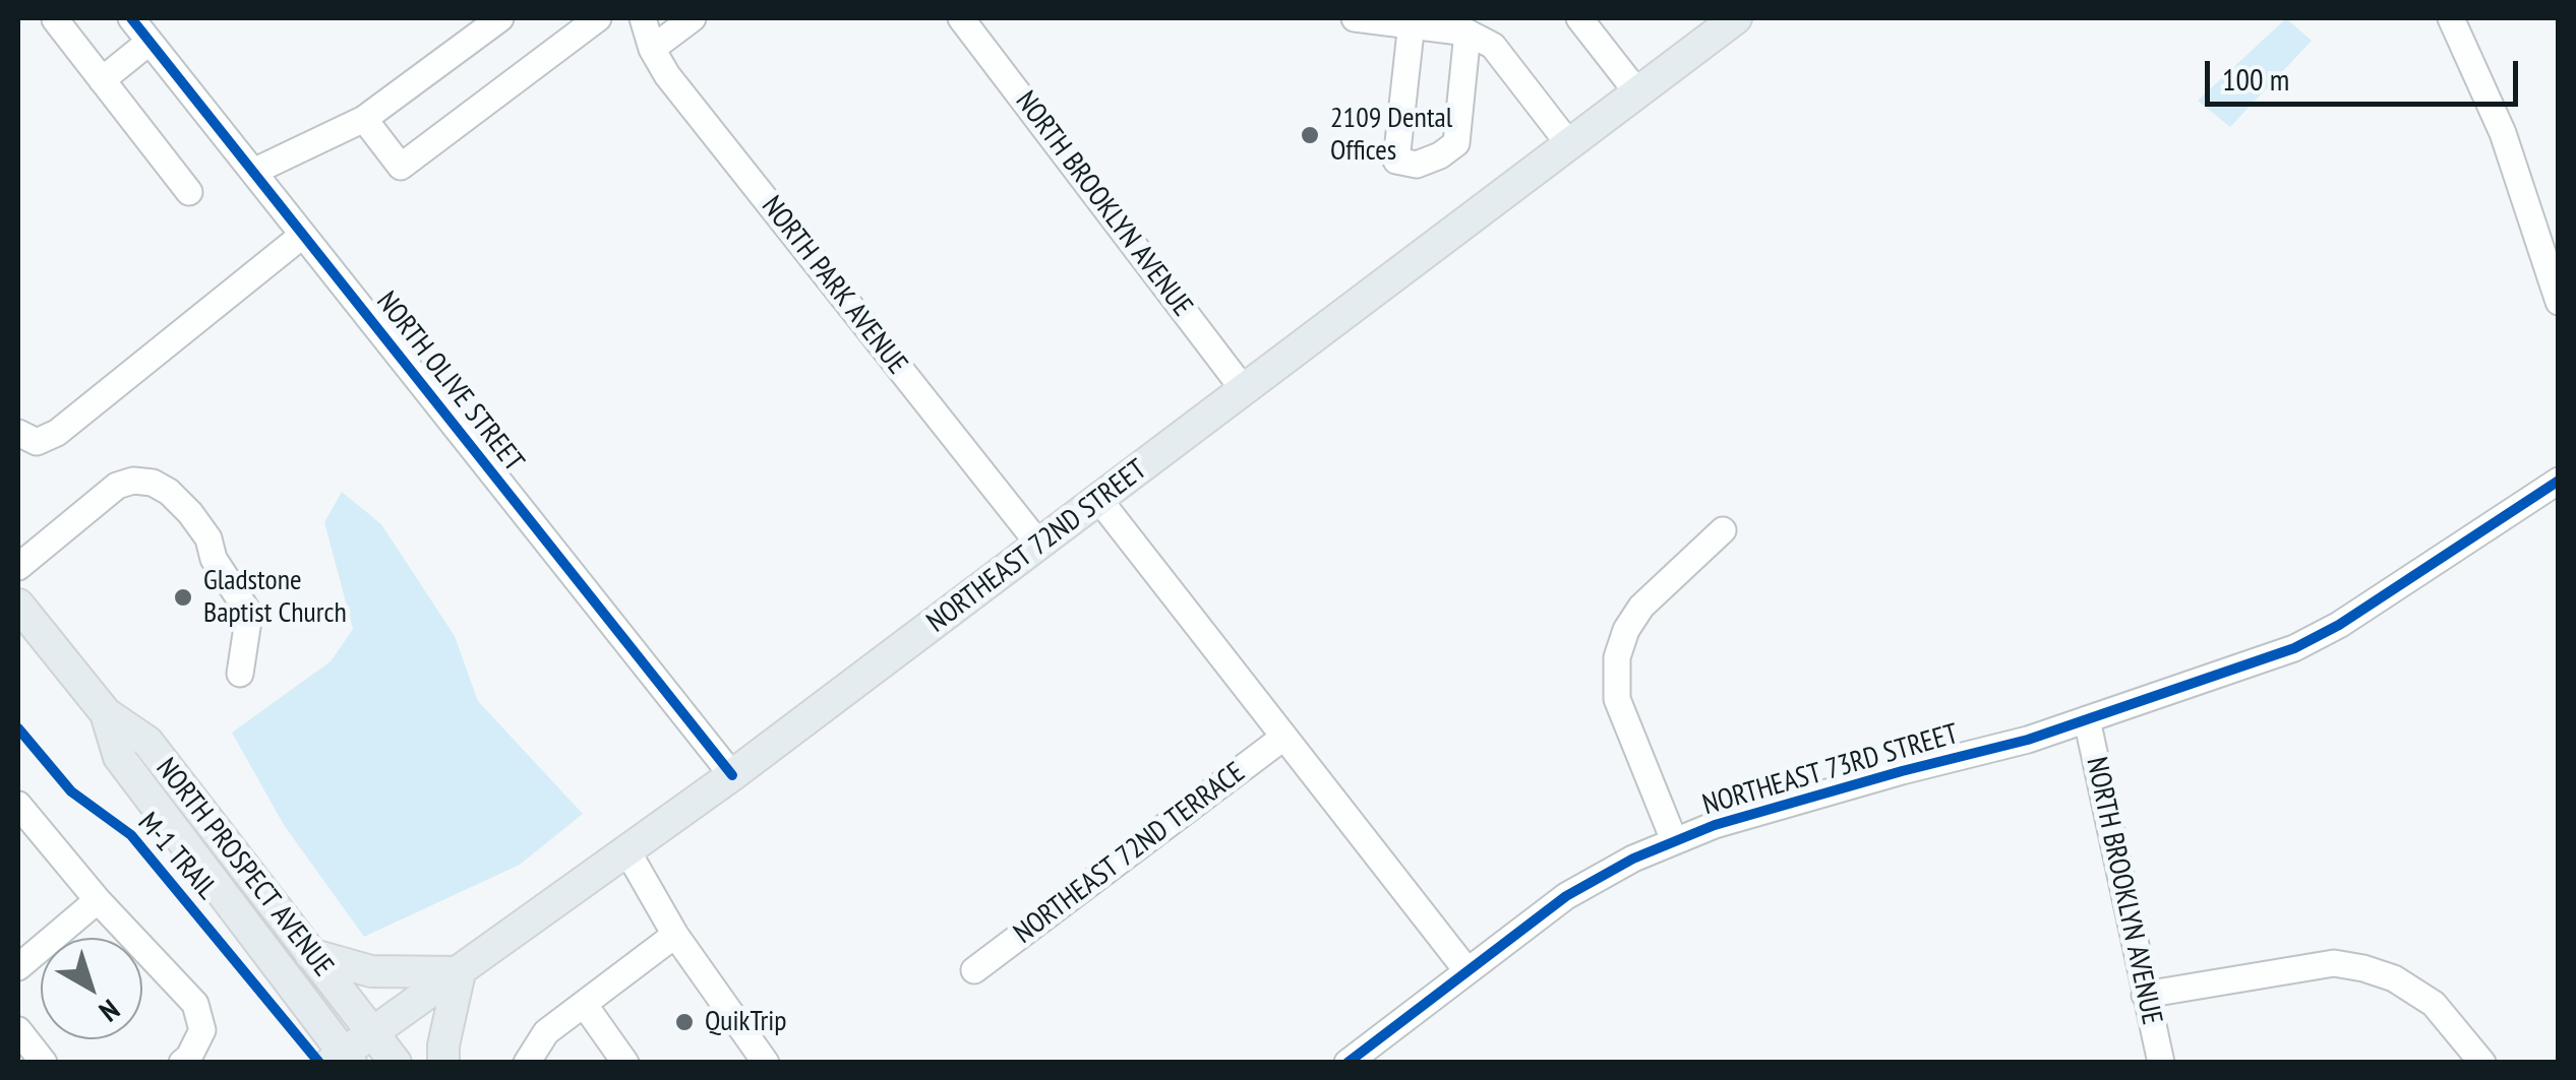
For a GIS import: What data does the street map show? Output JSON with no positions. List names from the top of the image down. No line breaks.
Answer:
{"streets":{"main road":["NORTHEAST 72ND STREET","NORTH PROSPECT AVENUE"],"street":["NORTH BROOKLYN AVENUE","NORTH PARK AVENUE","NORTH OLIVE STREET","NORTHEAST 73RD STREET","NORTHEAST 72ND TERRACE"],"cycle path":["M-1 TRAIL"]},"crossings":[["NORTH BROOKLYN AVENUE","NORTHEAST 72ND STREET"],["NORTH BROOKLYN AVENUE","NORTHEAST 73RD STREET"],["NORTH PARK AVENUE","NORTHEAST 72ND STREET"],["NORTH OLIVE STREET","NORTHEAST 72ND STREET"],["NORTHEAST 72ND STREET","NORTH PROSPECT AVENUE"]],"places":["2109 Dental Offices","Gladstone Baptist Church","QuikTrip"],"scale_bar":"100 m","north":"bottom right"}
